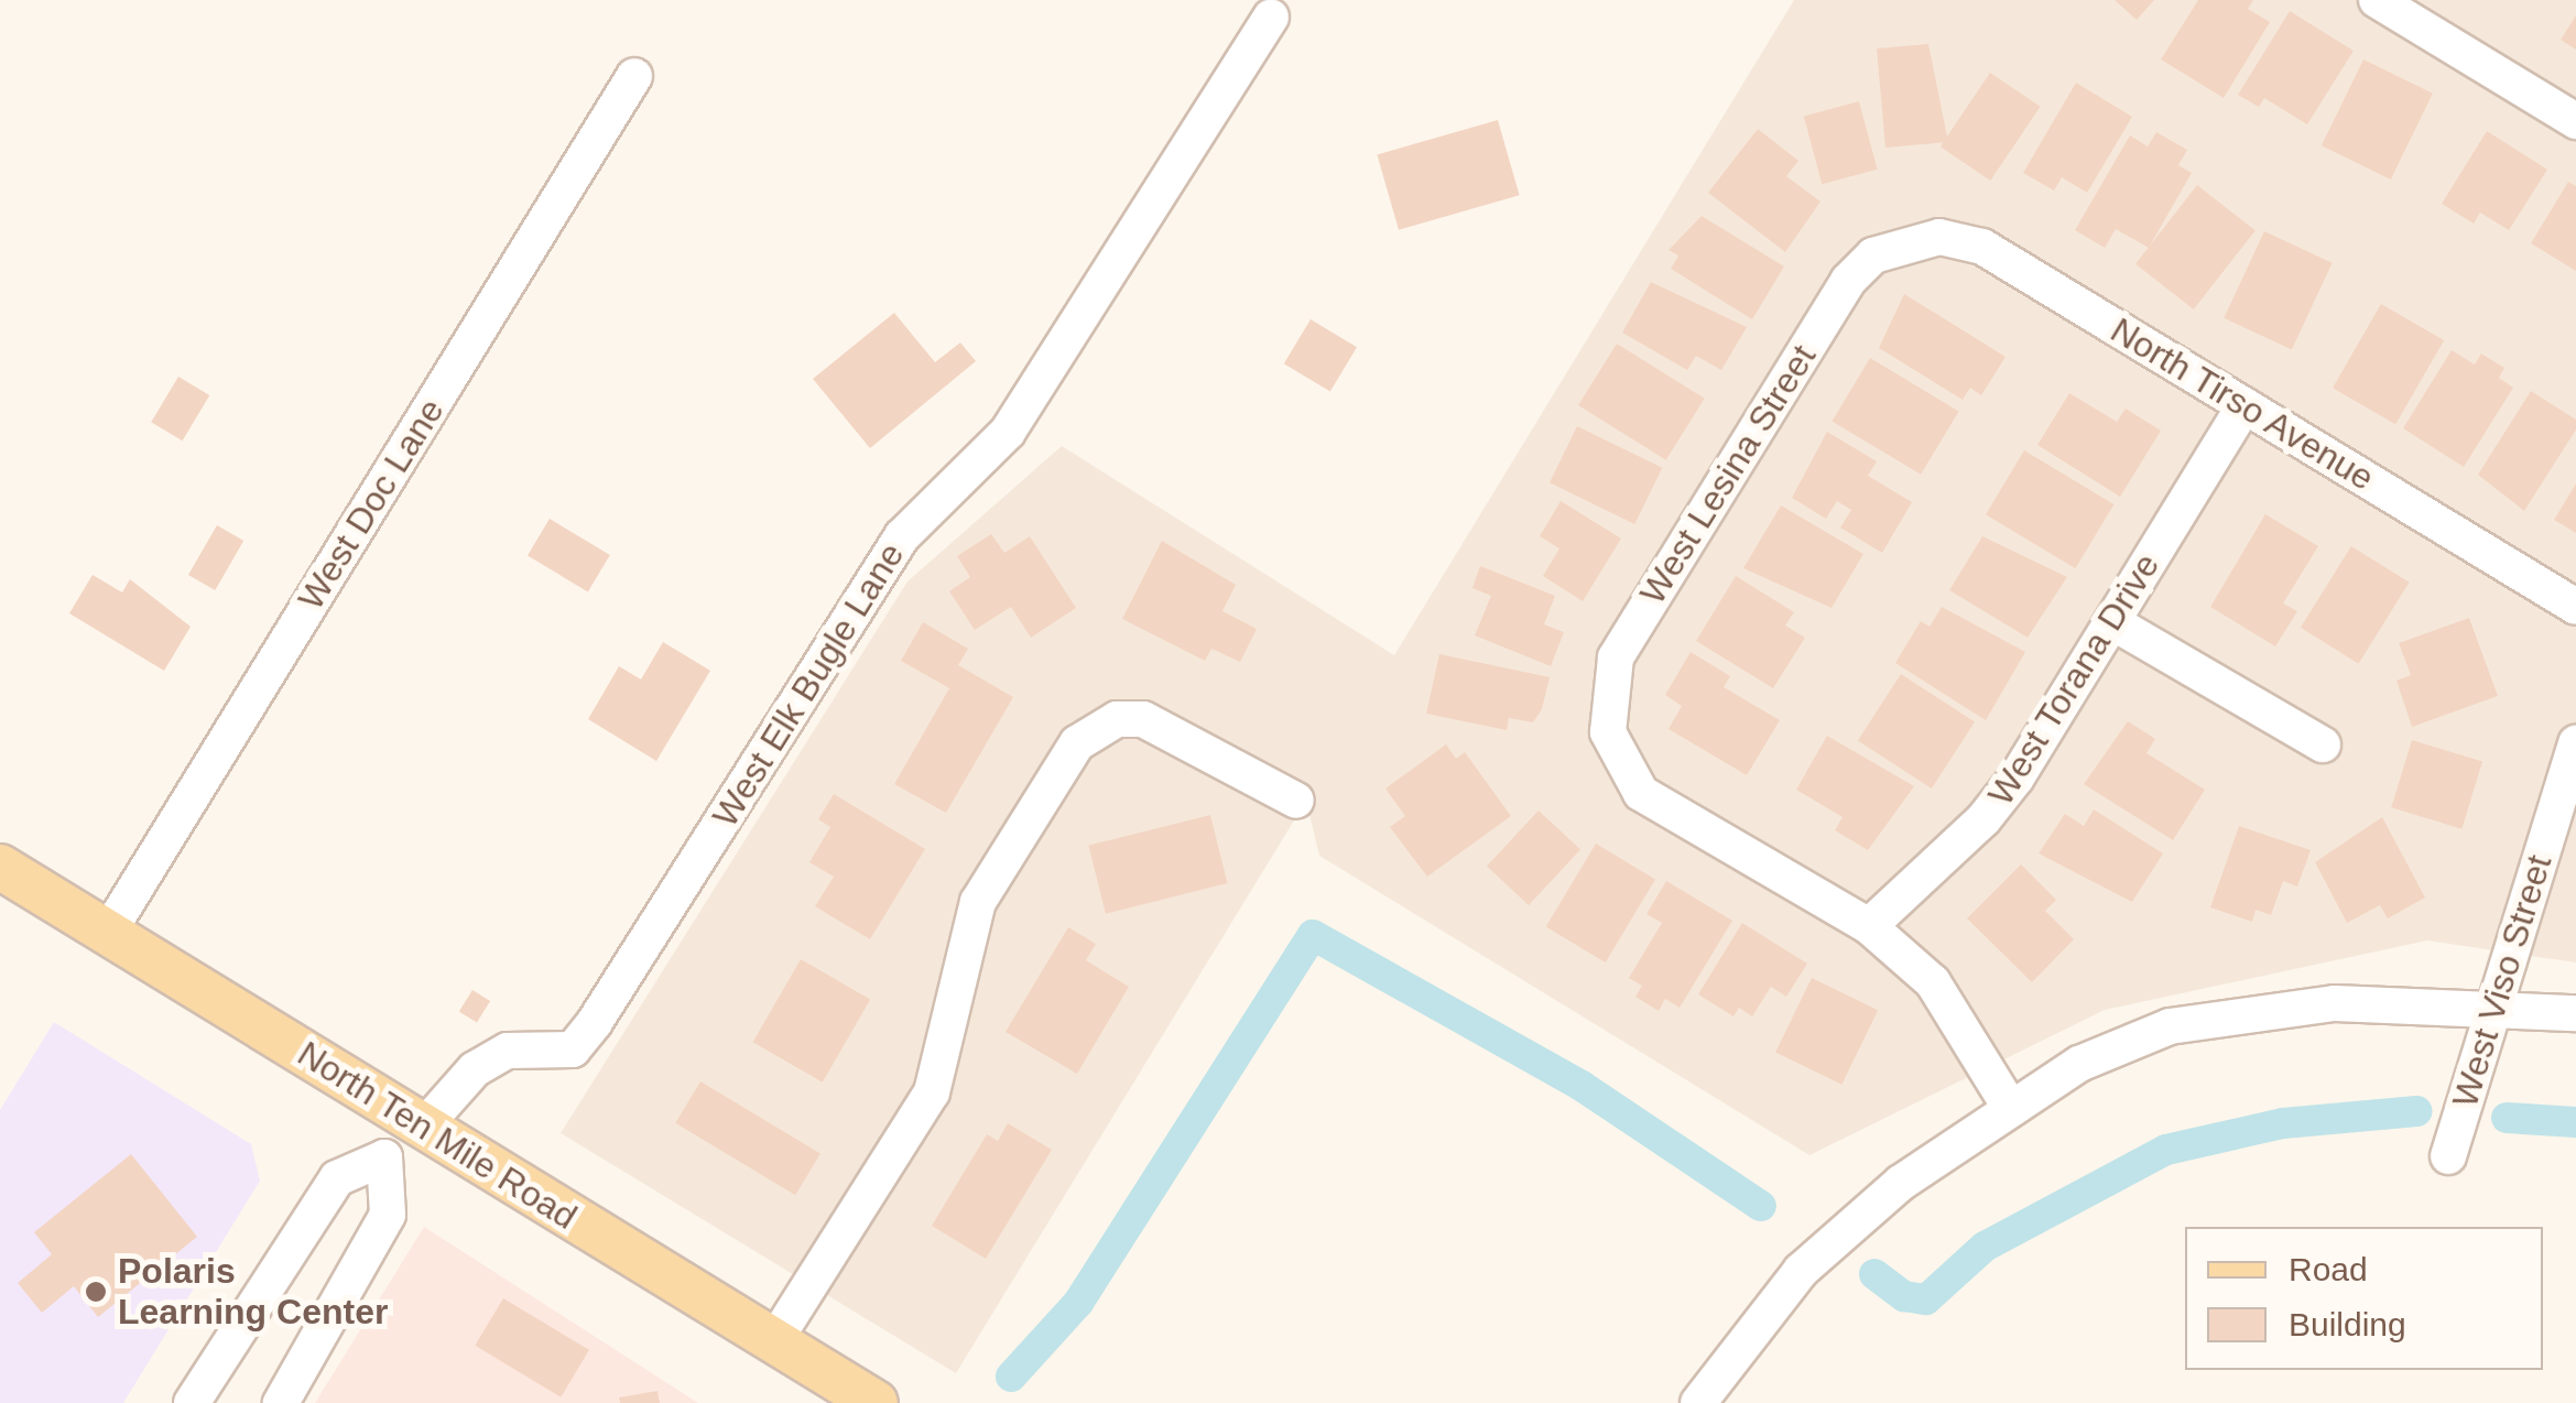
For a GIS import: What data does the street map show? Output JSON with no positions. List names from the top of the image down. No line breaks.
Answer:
{"streets":{"main road":["North Ten Mile Road"],"street":["North Tirso Avenue","West Lesina Street","West Doc Lane","West Torana Drive","West Elk Bugle Lane","West Viso Street"]},"crossings":[["North Tirso Avenue","West Lesina Street"],["North Tirso Avenue","West Torana Drive"],["West Lesina Street","West Torana Drive"],["West Doc Lane","North Ten Mile Road"],["West Elk Bugle Lane","North Ten Mile Road"]],"places":["Polaris Learning Center"],"legend":["Road","Building"]}
